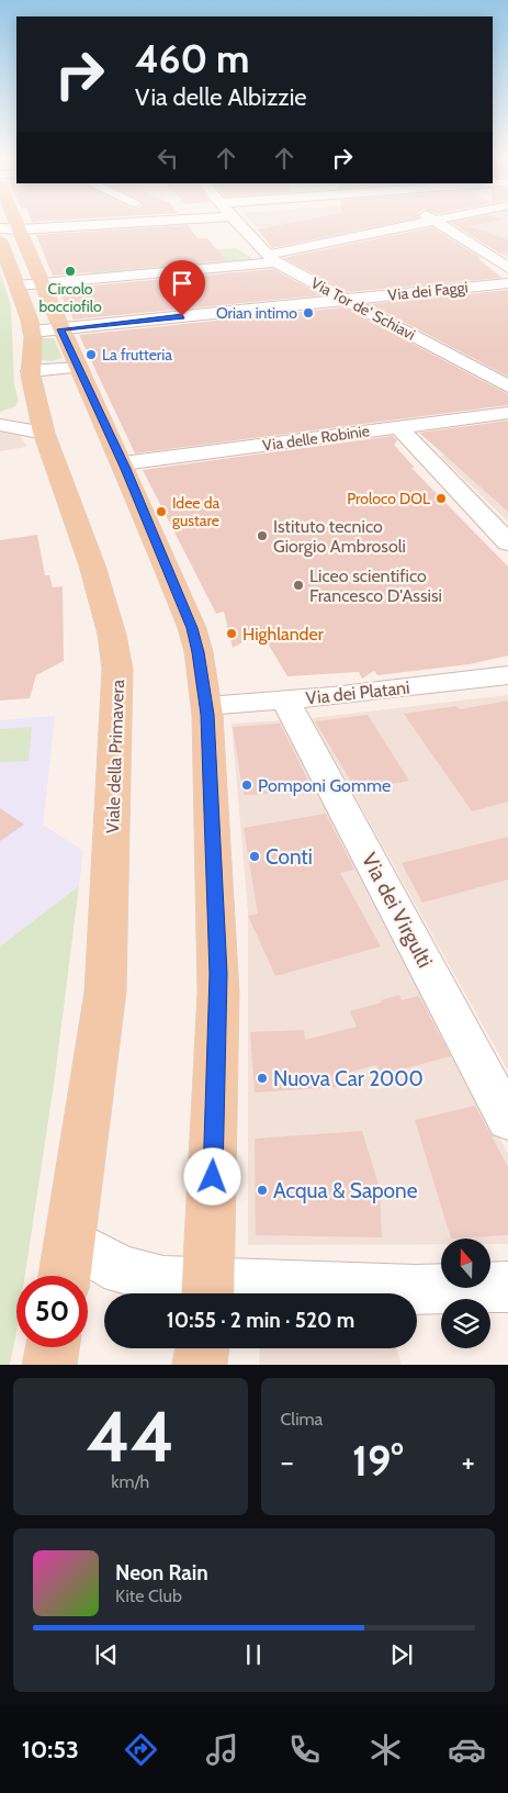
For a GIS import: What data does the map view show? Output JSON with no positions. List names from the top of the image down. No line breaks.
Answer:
{"streets":{"main road":["Viale della Primavera"],"street":["Via dei Faggi","Via Tor de' Schiavi","Via delle Robinie","Via dei Platani","Via dei Virgulti"]},"crossings":[["Via dei Faggi","Via Tor de' Schiavi"],["Via dei Faggi","Viale della Primavera"],["Via dei Platani","Via dei Virgulti"]],"places":["Circolo bocciofilo","Orian intimo","La frutteria","Proloco DOL","Idee da gustare","Istituto tecnico Giorgio Ambrosoli","Liceo scientifico Francesco D'Assisi","Highlander","Pomponi Gomme","Conti","Nuova Car 2000","Acqua & Sapone"],"north":"top","page":{"turn":["460 m","Via delle Albizzie"],"limit":"50","trip":"10:55 · 2 min · 520 m","tile":[["44","km/h"],"Clima"],"heat":["−","19°","+"],"song":["Neon Rain","Kite Club"],"tabs":"10:53"}}
